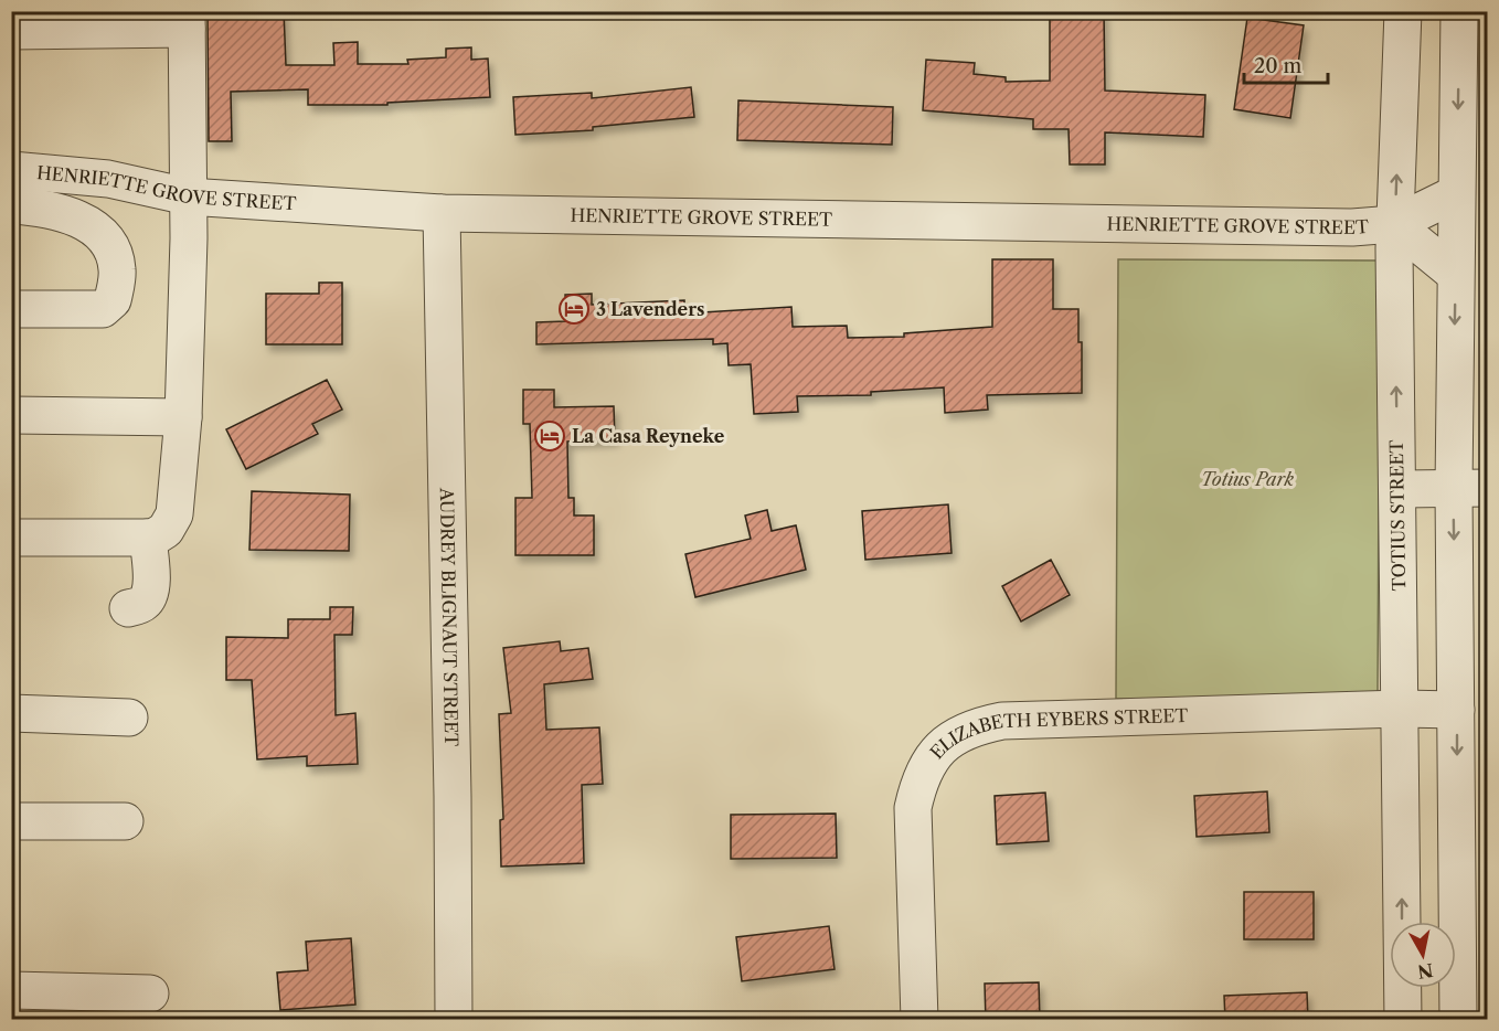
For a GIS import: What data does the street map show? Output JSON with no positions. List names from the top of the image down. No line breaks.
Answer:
{"streets":{"street":["HENRIETTE GROVE STREET","TOTIUS STREET","AUDREY BLIGNAUT STREET","ELIZABETH EYBERS STREET"]},"crossings":[["HENRIETTE GROVE STREET","TOTIUS STREET"],["HENRIETTE GROVE STREET","AUDREY BLIGNAUT STREET"],["TOTIUS STREET","ELIZABETH EYBERS STREET"]],"parks":["Totius Park"],"places":{"hotel":["3 Lavenders","La Casa Reyneke"]},"scale_bar":"20 m","north":"bottom"}
